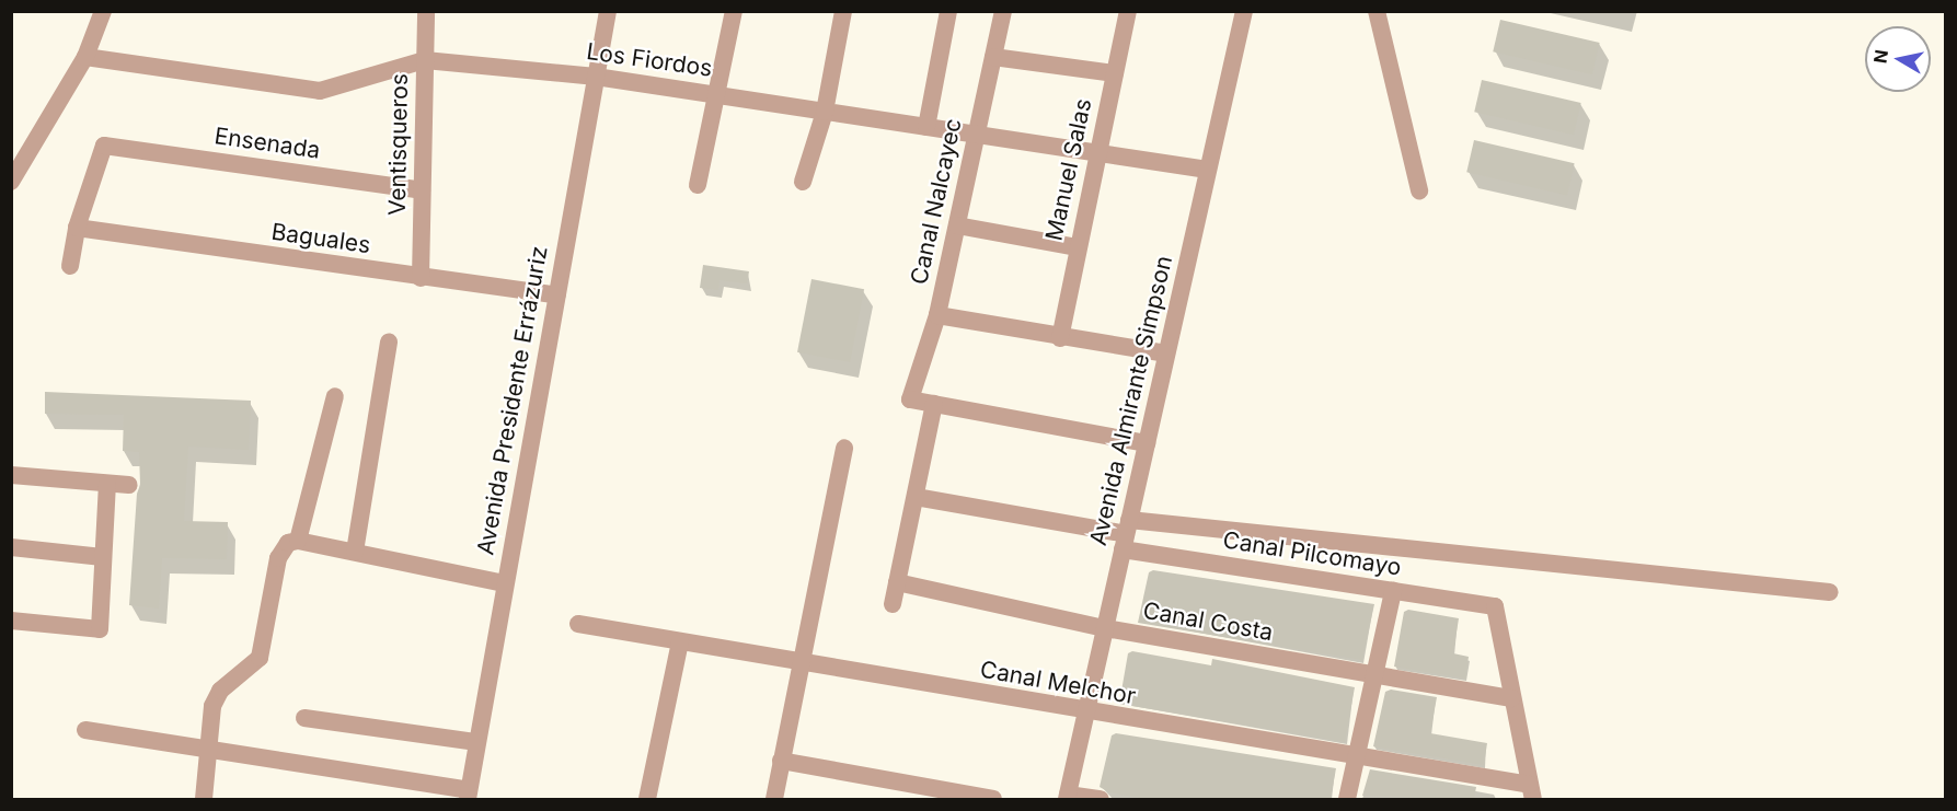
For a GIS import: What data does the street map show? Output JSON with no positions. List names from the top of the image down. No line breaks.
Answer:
{"streets":{"street":["Los Fiordos","Ensenada","Ventisqueros","Manuel Salas","Canal Nalcayec","Baguales","Avenida Presidente Errázuriz","Avenida Almirante Simpson","Canal Pilcomayo","Canal Costa","Canal Melchor"]},"crossings":[["Los Fiordos","Ventisqueros"],["Los Fiordos","Manuel Salas"],["Los Fiordos","Canal Nalcayec"],["Los Fiordos","Avenida Presidente Errázuriz"],["Los Fiordos","Avenida Almirante Simpson"],["Ensenada","Ventisqueros"],["Ensenada","Baguales"],["Ventisqueros","Baguales"],["Baguales","Avenida Presidente Errázuriz"],["Avenida Almirante Simpson","Canal Pilcomayo"],["Avenida Almirante Simpson","Canal Costa"],["Avenida Almirante Simpson","Canal Melchor"],["Canal Pilcomayo","Canal Costa"]],"north":"left"}
